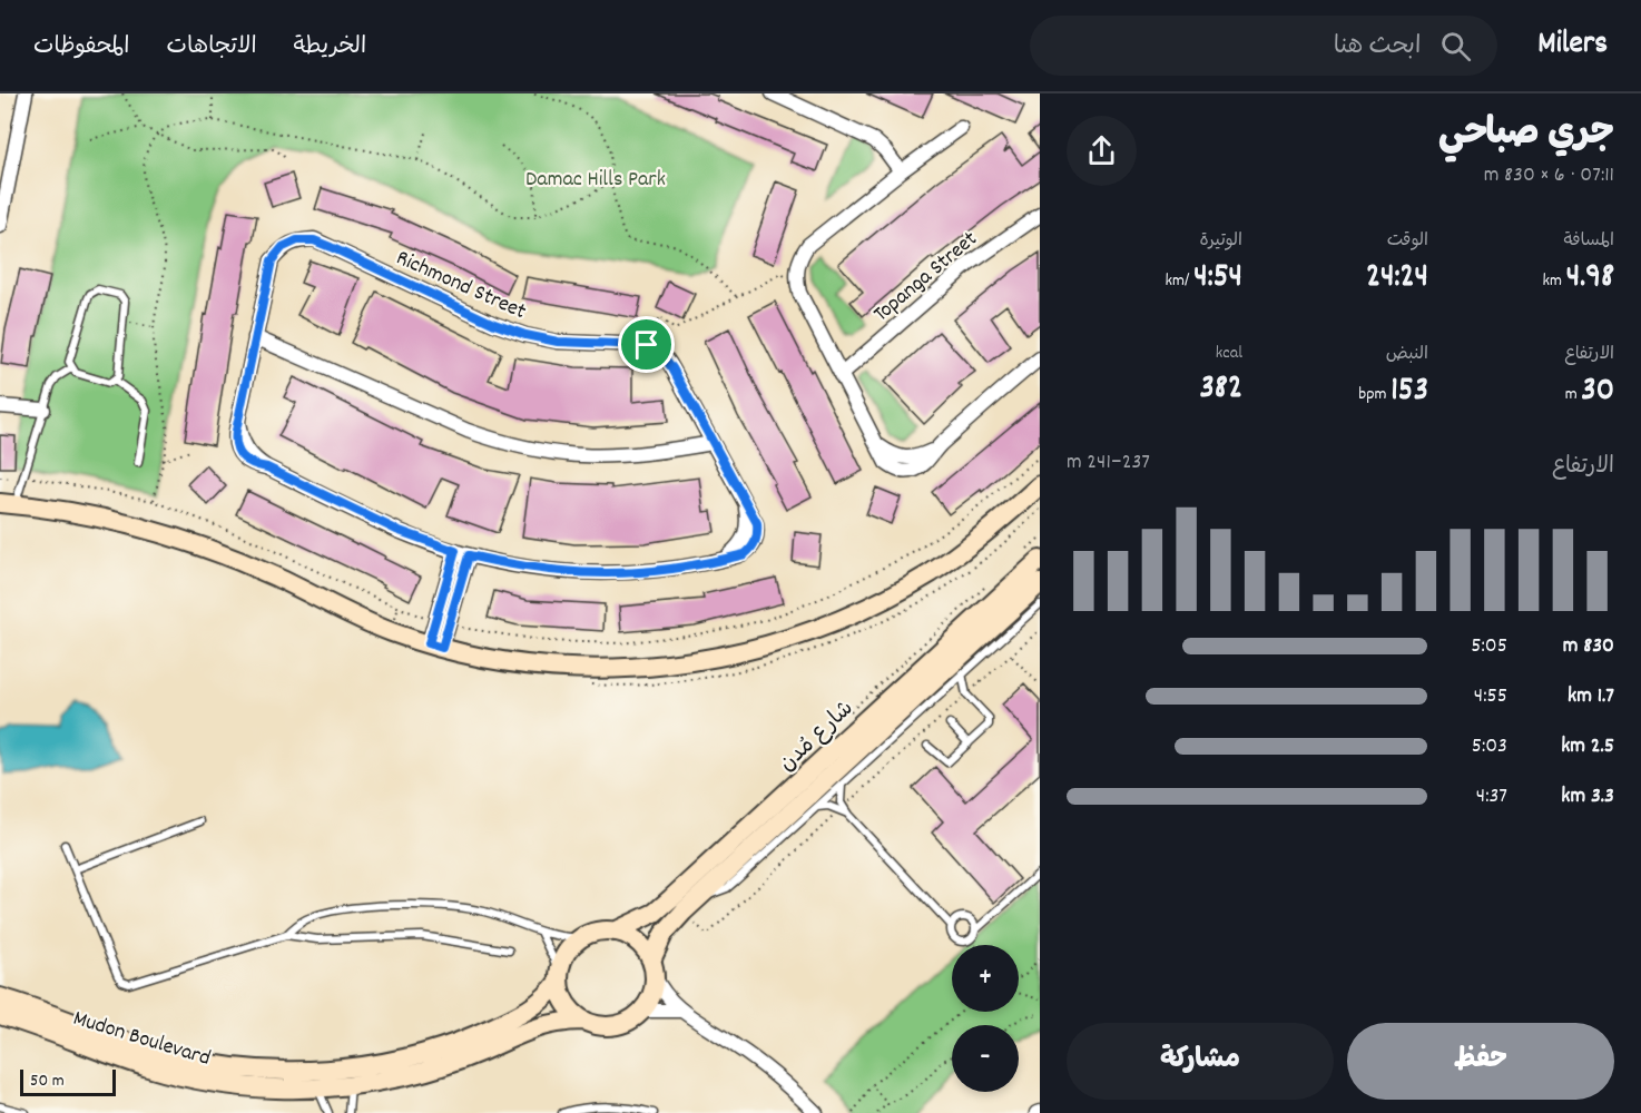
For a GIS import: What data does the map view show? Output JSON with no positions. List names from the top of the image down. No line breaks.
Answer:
{"streets":{"street":["Topanga Street","Richmond Street","شارع مُدن","Mudon Boulevard"]},"crossings":[["شارع مُدن","Mudon Boulevard"]],"parks":["Damac Hills Park"],"scale_bar":"50 m","page":{"header":"Milers","search":"ابحث هنا","nav":["الخريطة","الاتجاهات","المحفوظات"],"heading":["جري صباحي","07:11 · 6 × 830 m"],"stats":[["المسافة","4.98 km"],["الوقت","24:24"],["الوتيرة","4:54 /km"],["الارتفاع","30 m"],["النبض","153 bpm"],["kcal","382"]],"chart":["الارتفاع","237–241 m"],"list":[{"name":"830 m","note":"5:05"},{"name":"1.7 km","note":"4:55"},{"name":"2.5 km","note":"5:03"},{"name":"3.3 km","note":"4:37"}],"map_buttons":["+","−"],"buttons":["حفظ","مشاركة"],"scale":"50 m"}}
